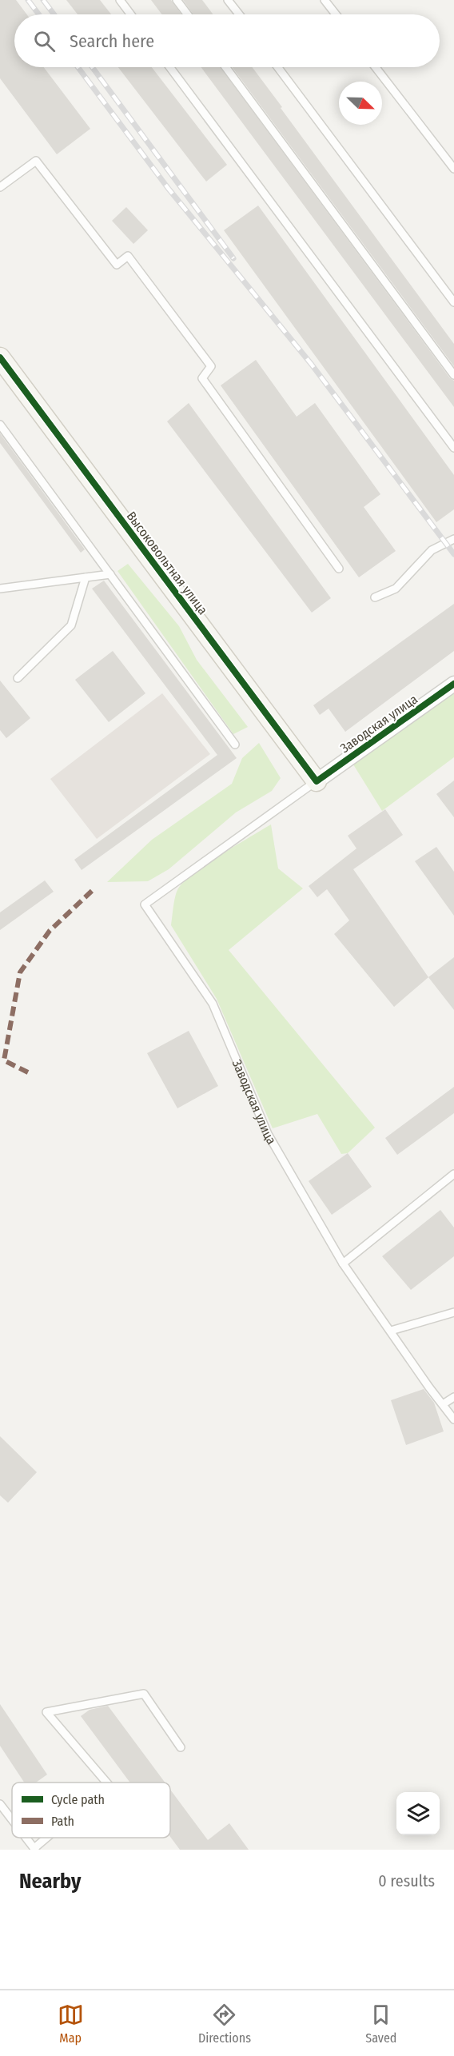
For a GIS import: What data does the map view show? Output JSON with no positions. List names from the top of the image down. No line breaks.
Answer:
{"streets":{"street":["Высоковольтная улица","Заводская улица"]},"crossings":[["Высоковольтная улица","Заводская улица"]],"legend":["Cycle path","Path"],"north":"bottom right","page":{"search":"Search here","heading":["Nearby","0 results"],"nav":["Map","Directions","Saved"]}}
